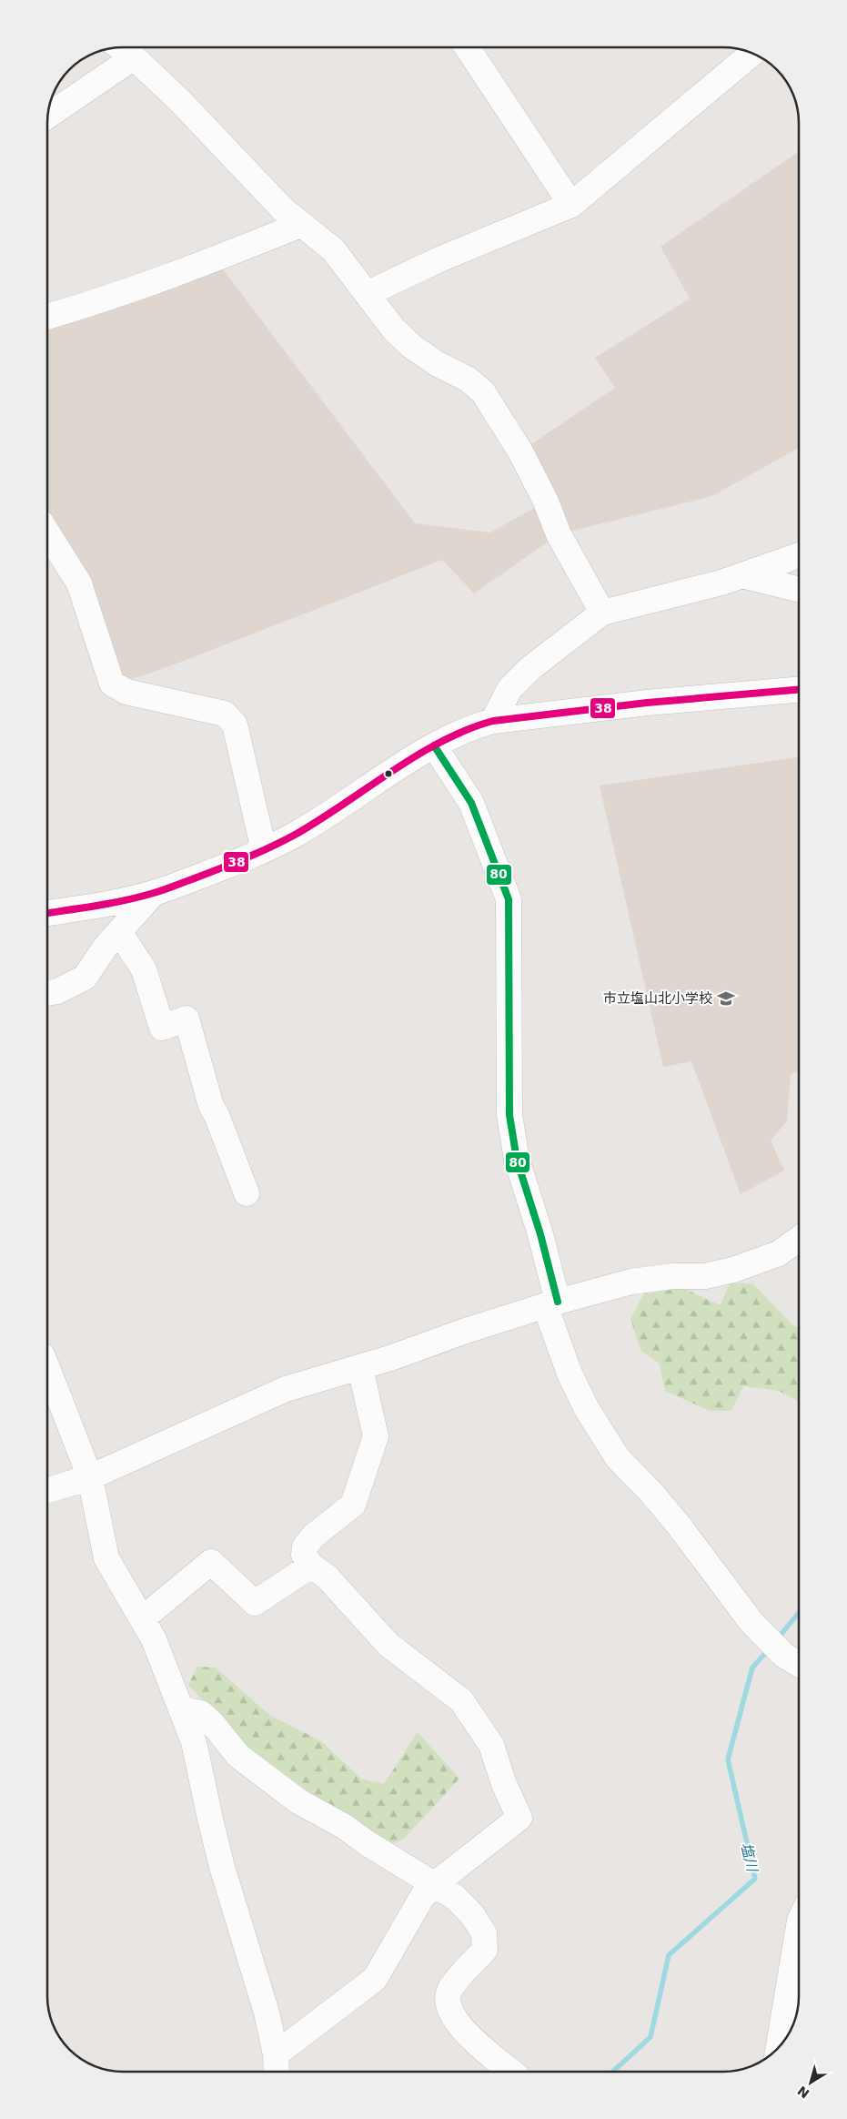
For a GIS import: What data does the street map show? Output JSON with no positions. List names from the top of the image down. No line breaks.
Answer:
{"water":["塩川"],"places":{"school or university":["市立塩山北小学校"]},"lines":["transit line 38","transit line 80"],"north":"bottom left"}
